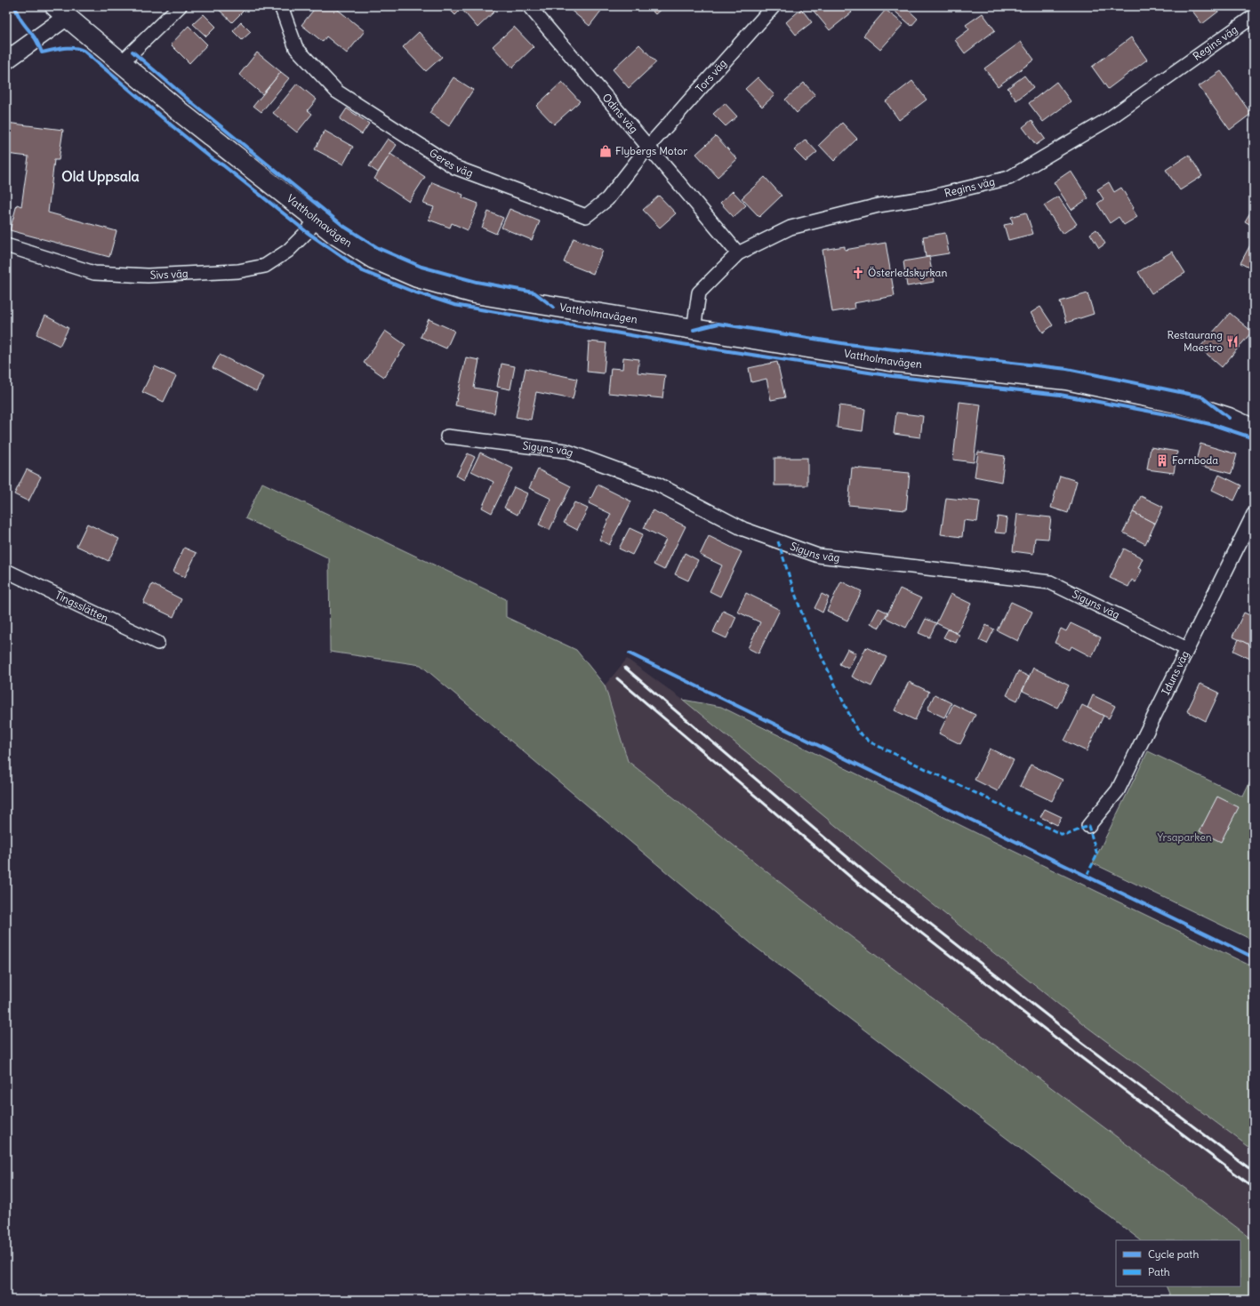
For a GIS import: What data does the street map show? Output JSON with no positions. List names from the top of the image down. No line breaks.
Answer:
{"streets":{"main road":["Vattholmavägen"],"street":["Regins väg","Tors väg","Odins väg","Geres väg","Sivs väg","Sigyns väg","Tingsslätten","Iduns väg"]},"crossings":[["Regins väg","Odins väg"],["Regins väg","Vattholmavägen"],["Tors väg","Odins väg"],["Tors väg","Geres väg"],["Odins väg","Geres väg"],["Vattholmavägen","Sivs väg"],["Sigyns väg","Iduns väg"]],"districts":["Old Uppsala"],"parks":["Yrsaparken"],"places":{"shop":["Flybergs Motor"],"church":["Österledskyrkan"],"restaurant":["Restaurang Maestro"],"building":["Fornboda"]},"legend":["Cycle path","Path"]}
